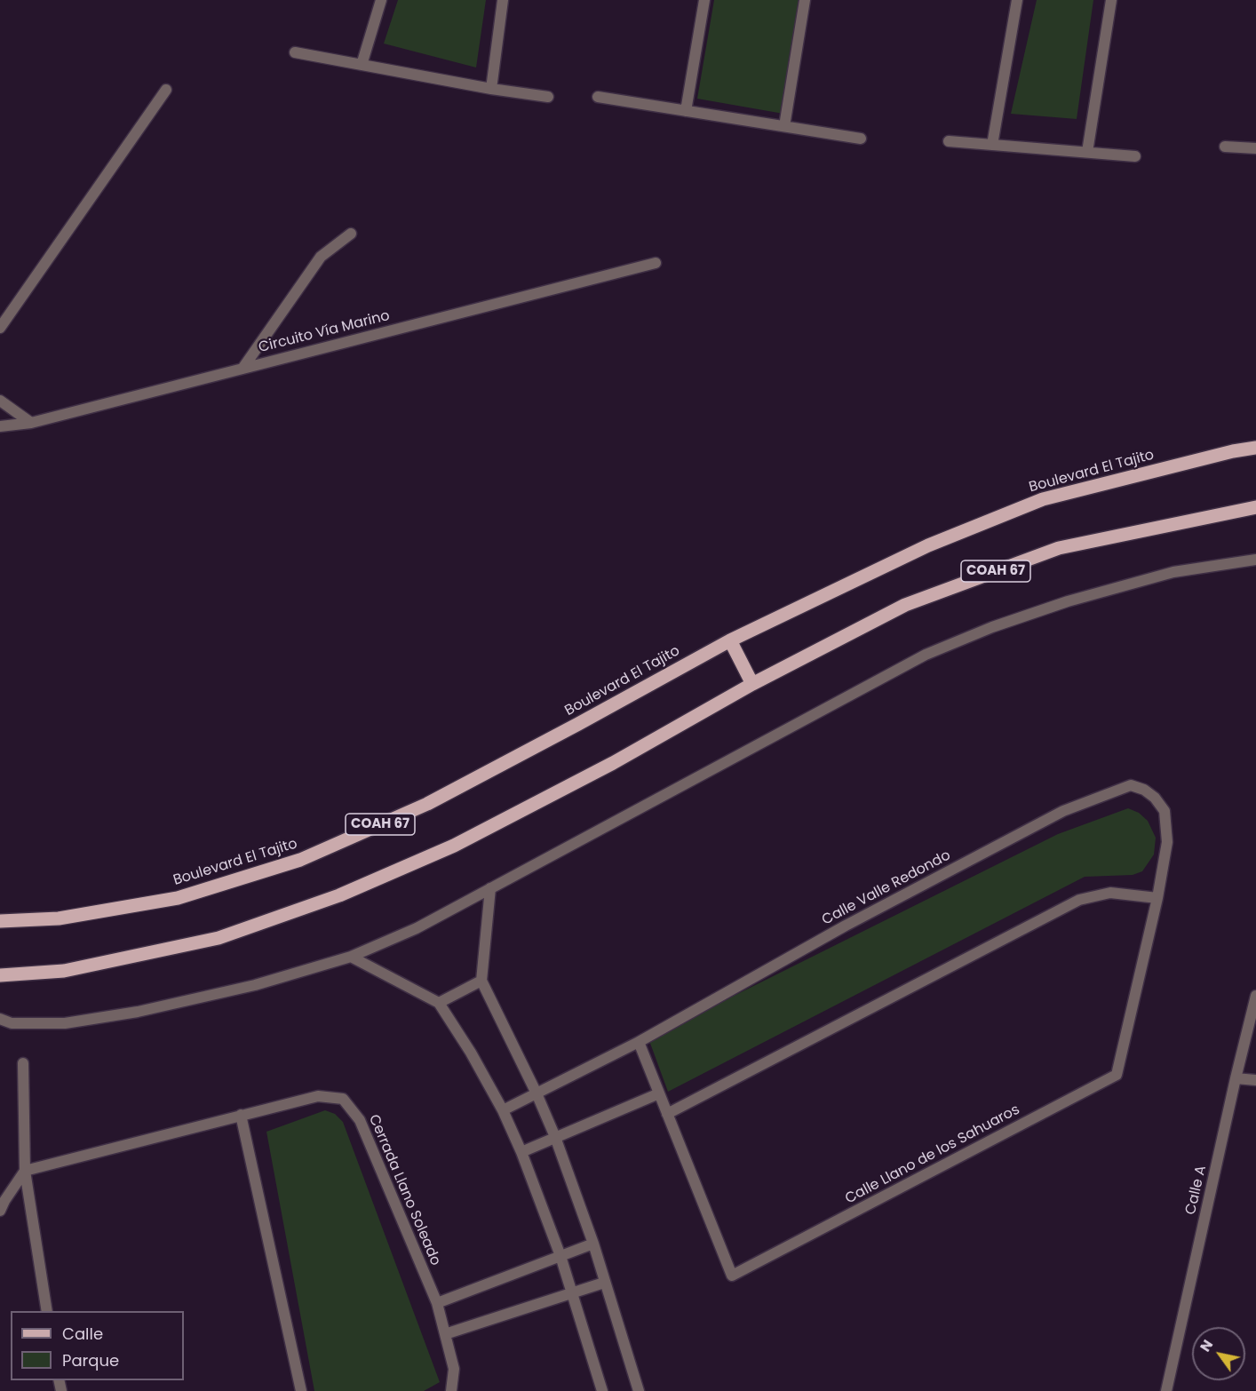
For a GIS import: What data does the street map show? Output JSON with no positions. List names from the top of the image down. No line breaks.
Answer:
{"streets":{"main road":["Boulevard El Tajito","COAH 67"],"street":["Circuito Vía Marino","Calle Valle Redondo","Calle Llano de los Sahuaros","Cerrada Llano Soleado","Calle A"]},"crossings":[["Calle Valle Redondo","Calle Llano de los Sahuaros"]],"legend":["Calle","Parque"],"north":"top left"}
